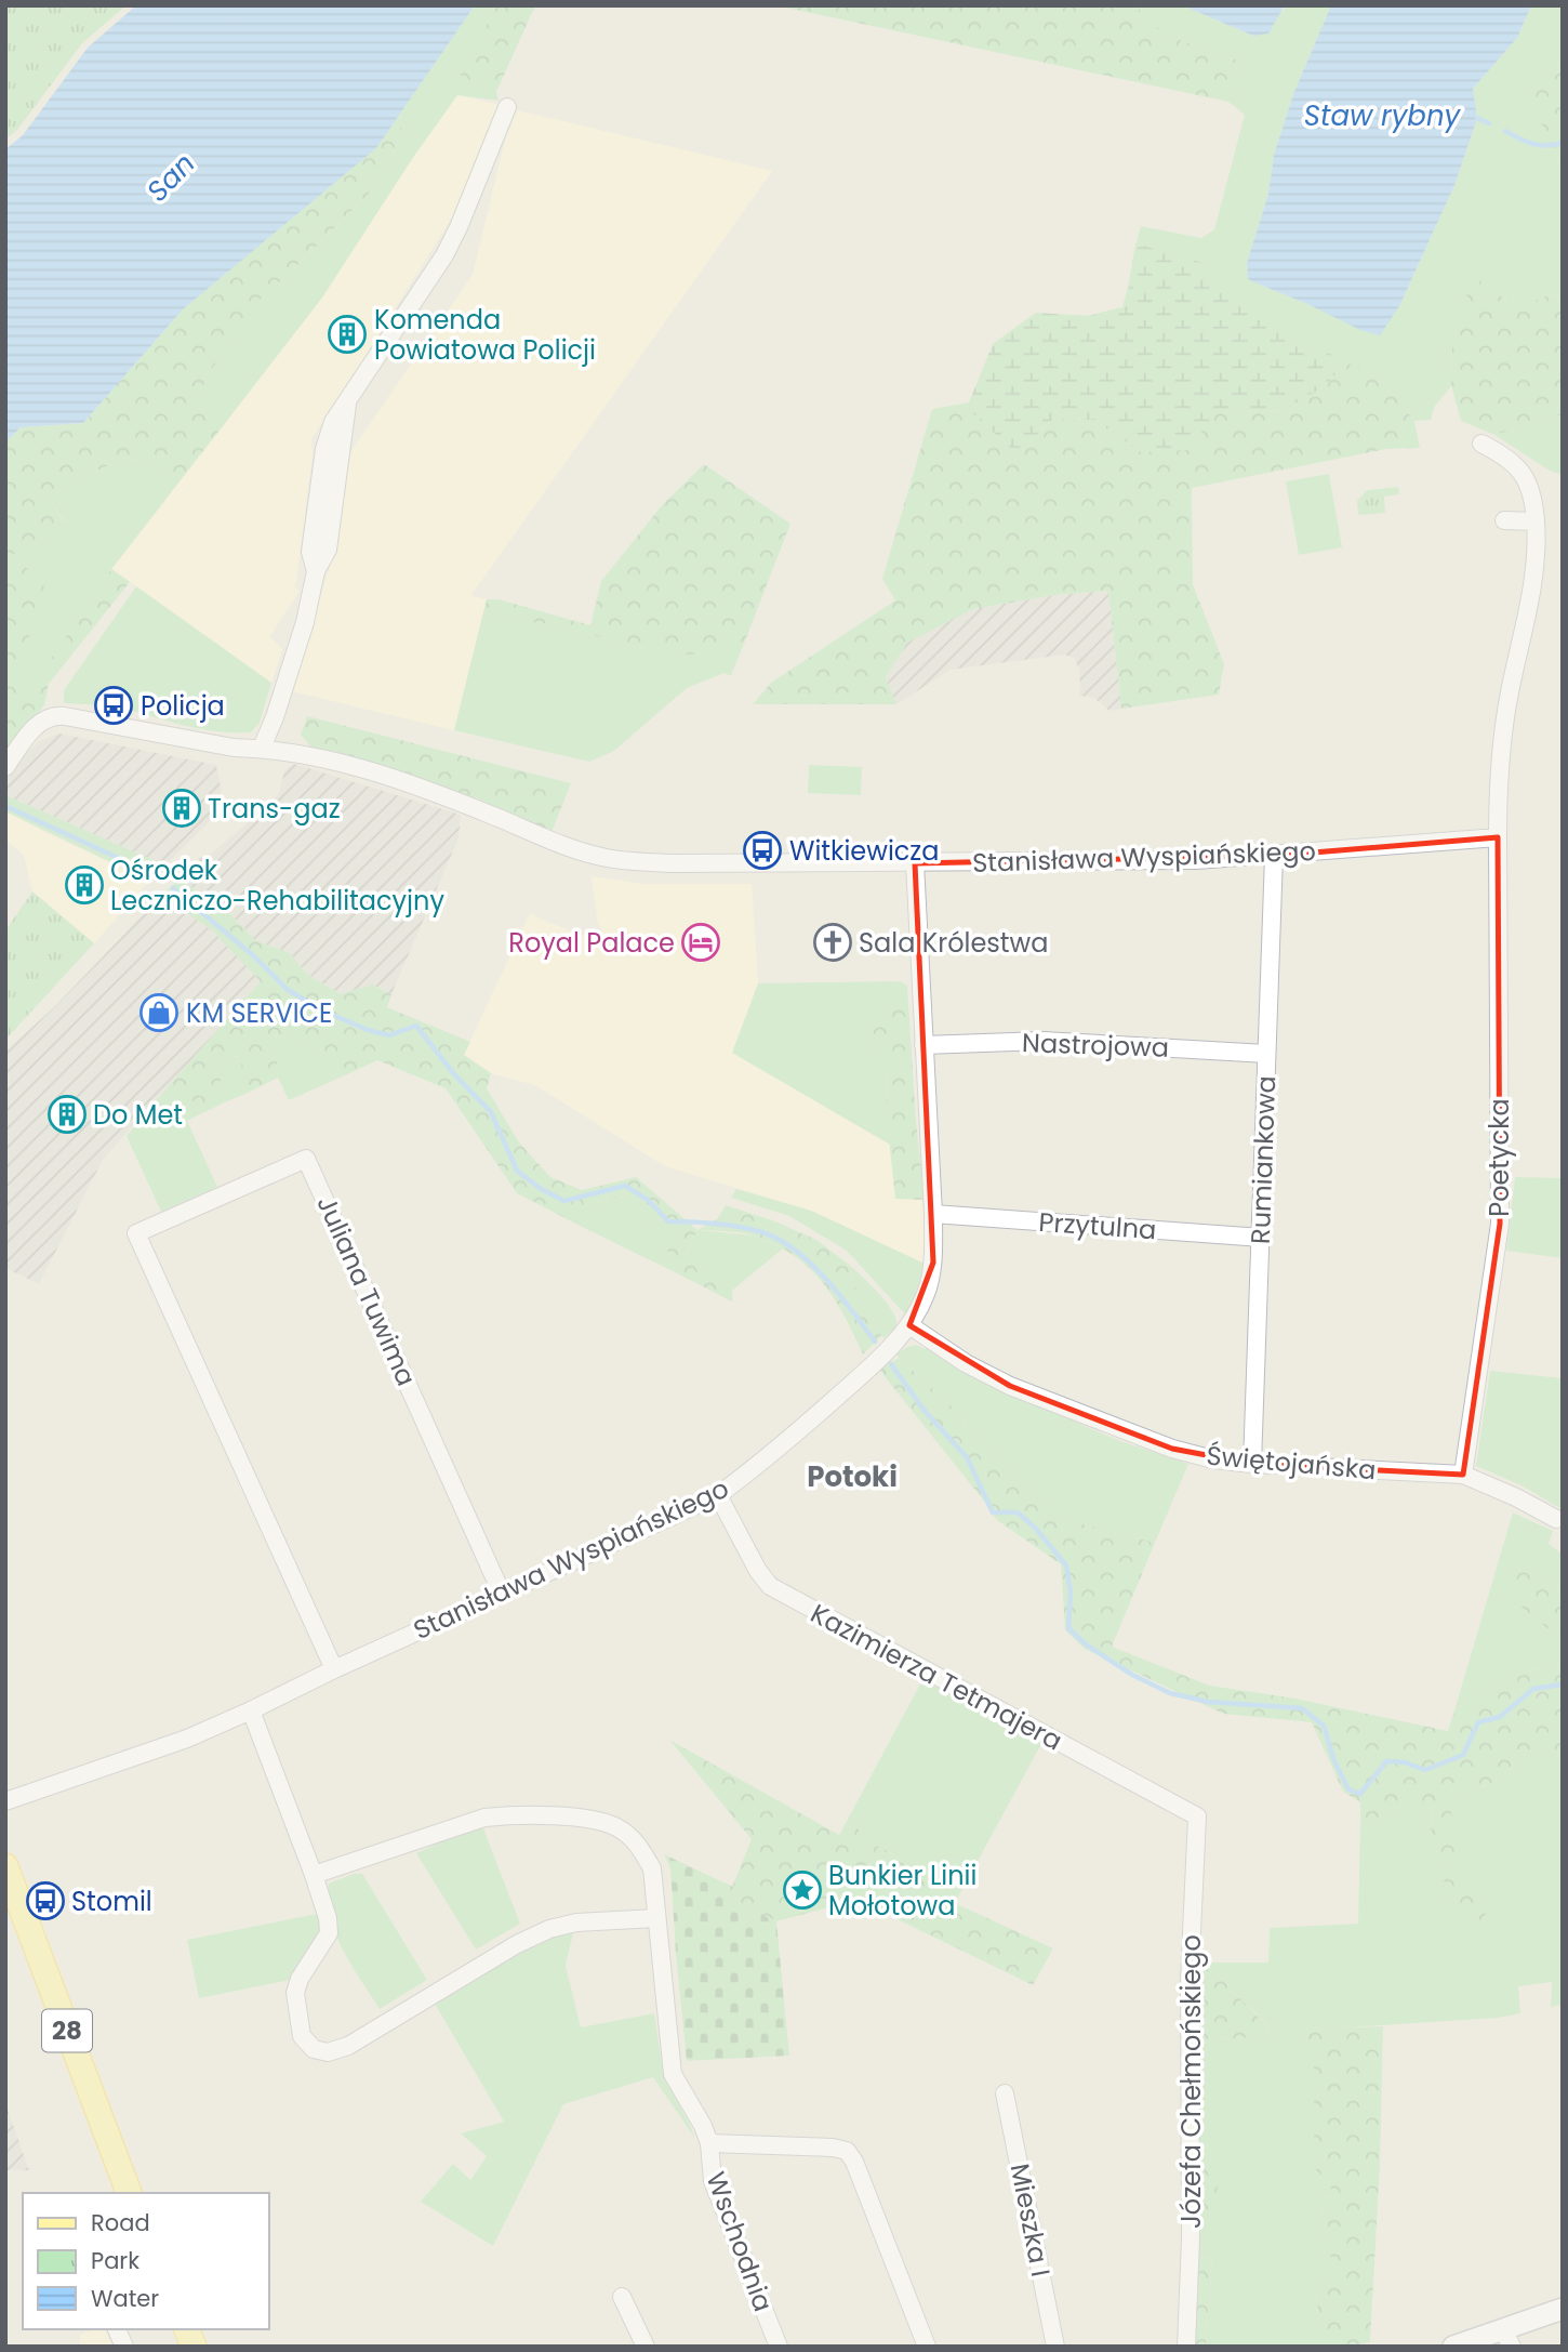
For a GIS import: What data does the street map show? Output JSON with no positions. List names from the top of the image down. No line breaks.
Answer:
{"streets":{"main road":["28"],"street":["Stanisława Wyspiańskiego","Nastrojowa","Poetycka","Rumiankowa","Przytulna","Juliana Tuwima","Świętojańska","Kazimierza Tetmajera","Józefa Chełmońskiego","Mieszka I","Wschodnia"]},"crossings":[["Stanisława Wyspiańskiego","Nastrojowa"],["Stanisława Wyspiańskiego","Poetycka"],["Stanisława Wyspiańskiego","Rumiankowa"],["Stanisława Wyspiańskiego","Przytulna"],["Stanisława Wyspiańskiego","Juliana Tuwima"],["Stanisława Wyspiańskiego","Świętojańska"],["Stanisława Wyspiańskiego","Kazimierza Tetmajera"],["Nastrojowa","Rumiankowa"],["Poetycka","Świętojańska"],["Rumiankowa","Przytulna"],["Rumiankowa","Świętojańska"],["Kazimierza Tetmajera","Józefa Chełmońskiego"]],"districts":["Potoki"],"water":["Staw rybny","San"],"places":{"building":["Komenda Powiatowa Policji","Trans-gaz","Ośrodek Leczniczo-Rehabilitacyjny","Do Met"],"bus stop":["Policja","Witkiewicza","Stomil"],"hotel":["Royal Palace"],"church":["Sala Królestwa"],"shop":["KM SERVICE"],"place":["Bunkier Linii Mołotowa"]},"legend":["Road","Park","Water"]}
